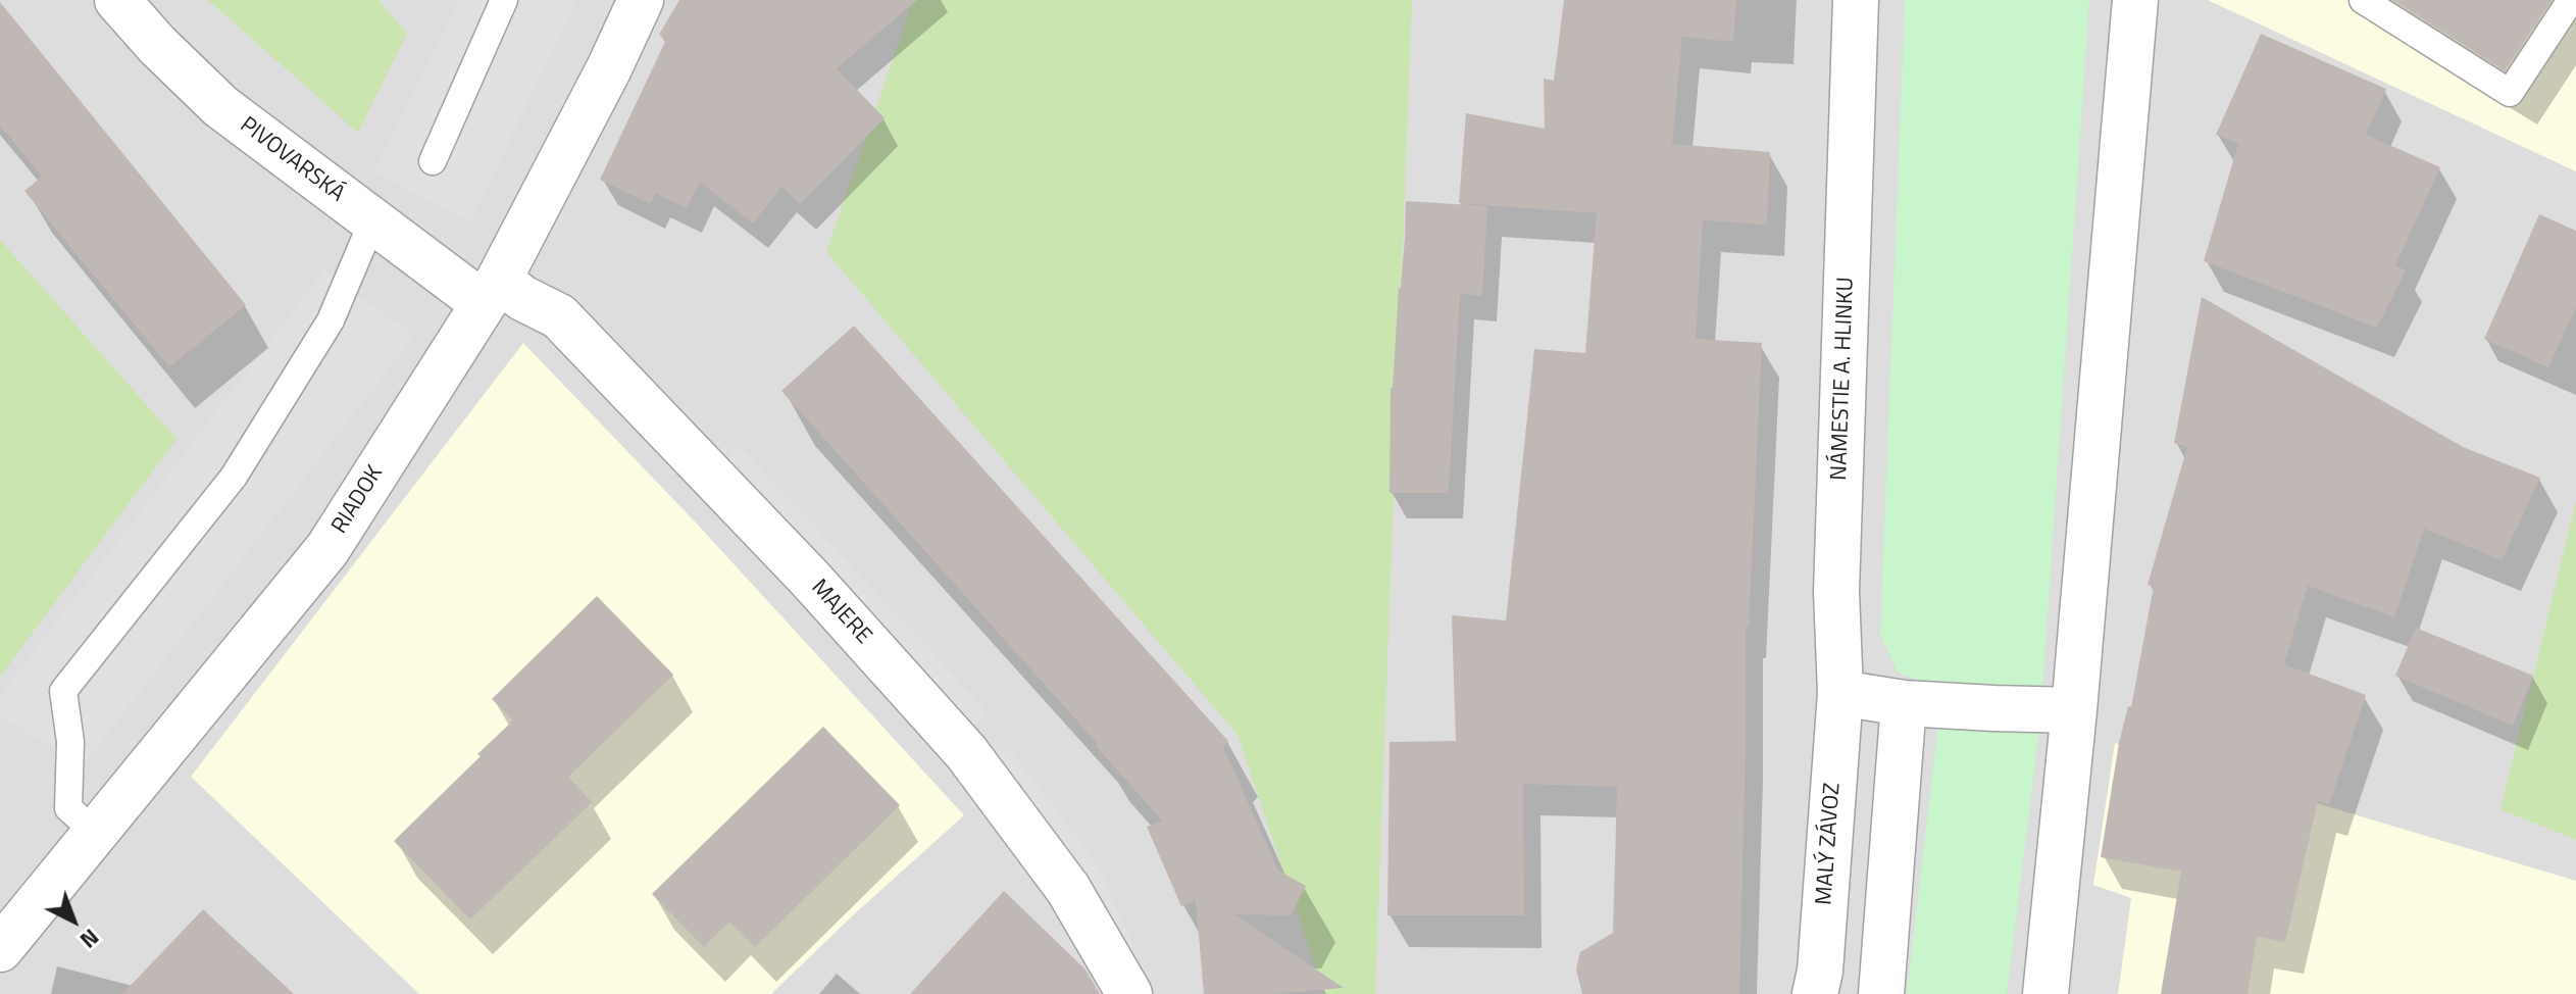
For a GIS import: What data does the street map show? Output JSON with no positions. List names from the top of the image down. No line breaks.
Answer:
{"streets":{"street":["PIVOVARSKÁ","NÁMESTIE A. HLINKU","RIADOK","MAJERE","MALÝ ZÁVOZ"]},"crossings":[["PIVOVARSKÁ","RIADOK"],["PIVOVARSKÁ","MAJERE"],["NÁMESTIE A. HLINKU","MALÝ ZÁVOZ"],["RIADOK","MAJERE"]],"north":"bottom right"}
